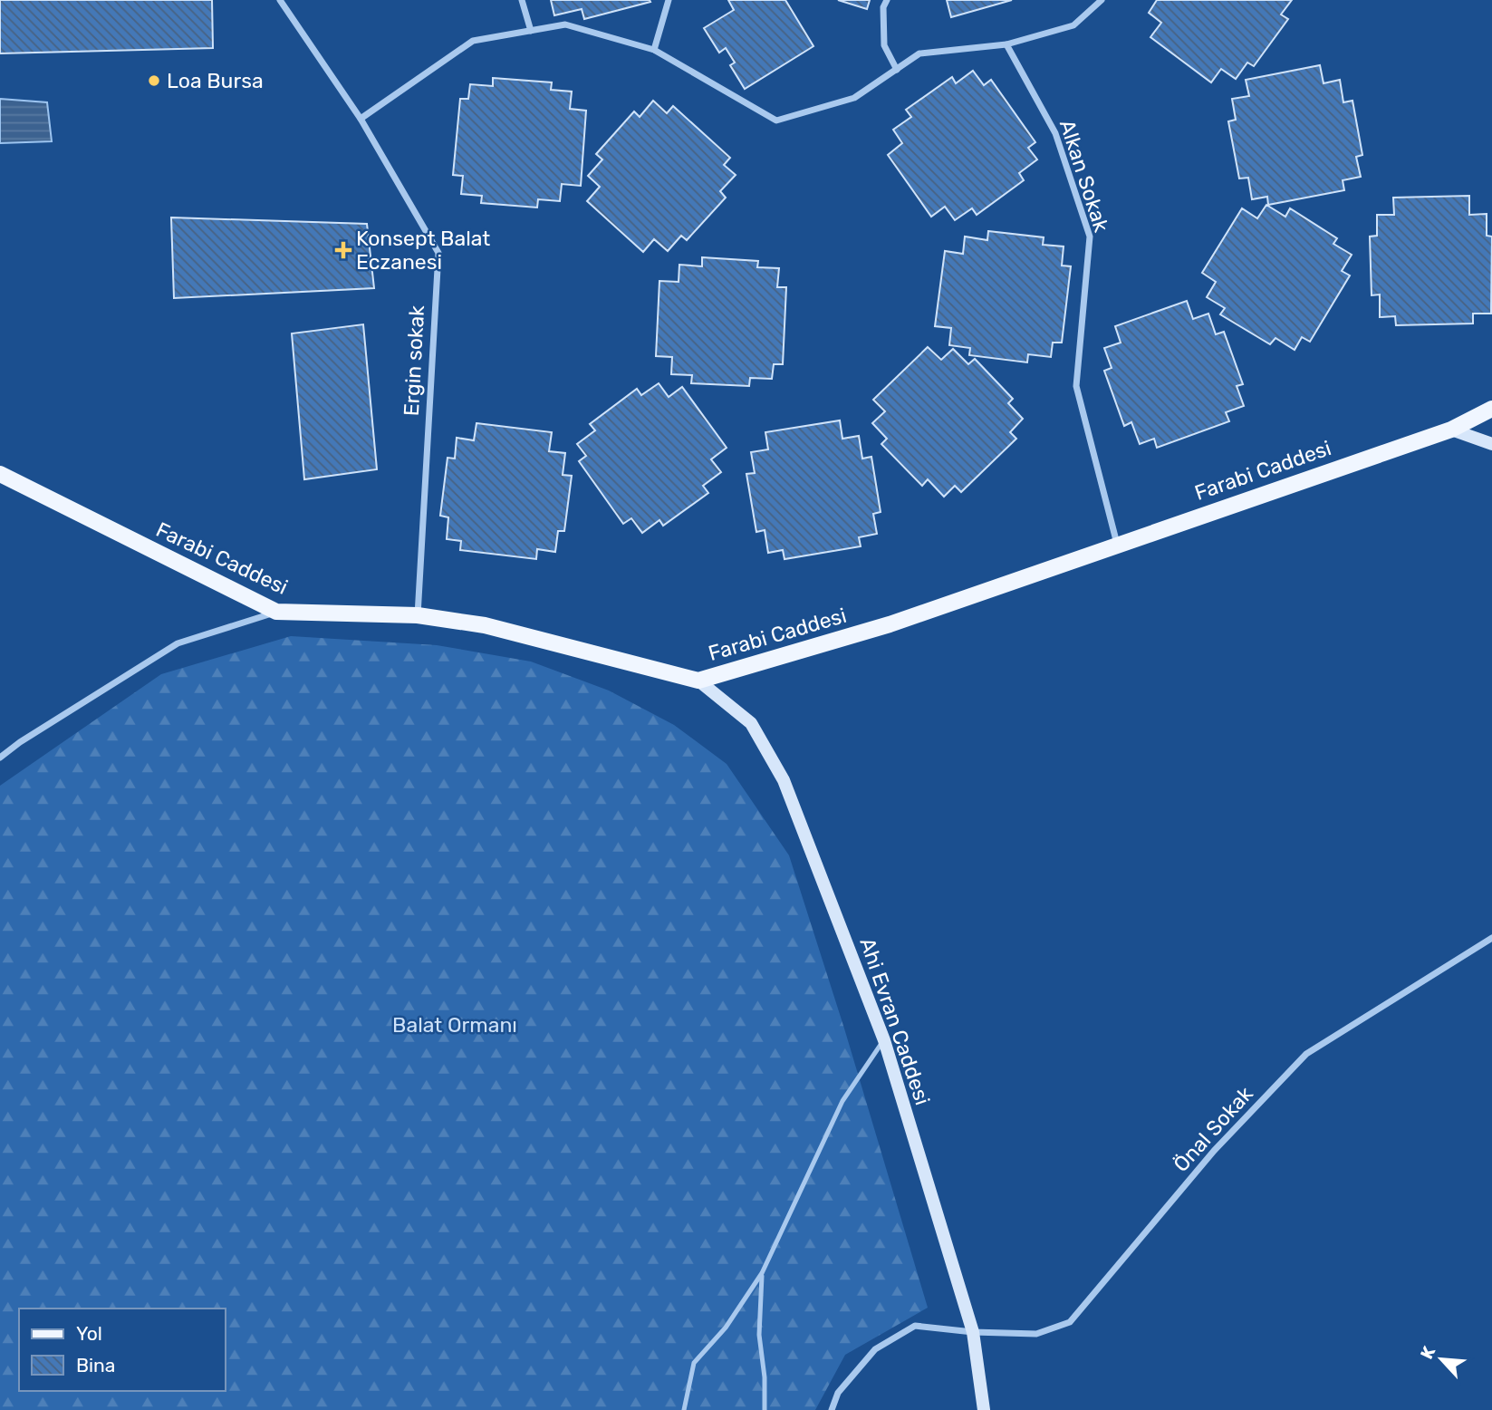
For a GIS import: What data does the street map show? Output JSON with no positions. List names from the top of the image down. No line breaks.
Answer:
{"streets":{"main road":["Farabi Caddesi"],"street":["Alkan Sokak","Ergin sokak","Ahi Evran Caddesi","Önal Sokak"]},"crossings":[["Alkan Sokak","Farabi Caddesi"],["Ergin sokak","Farabi Caddesi"],["Farabi Caddesi","Ahi Evran Caddesi"],["Ahi Evran Caddesi","Önal Sokak"]],"parks":["Balat Ormanı"],"places":{"other":["Loa Bursa"],"health":["Konsept Balat Eczanesi"]},"legend":["Yol","Bina"],"north":"top left"}
